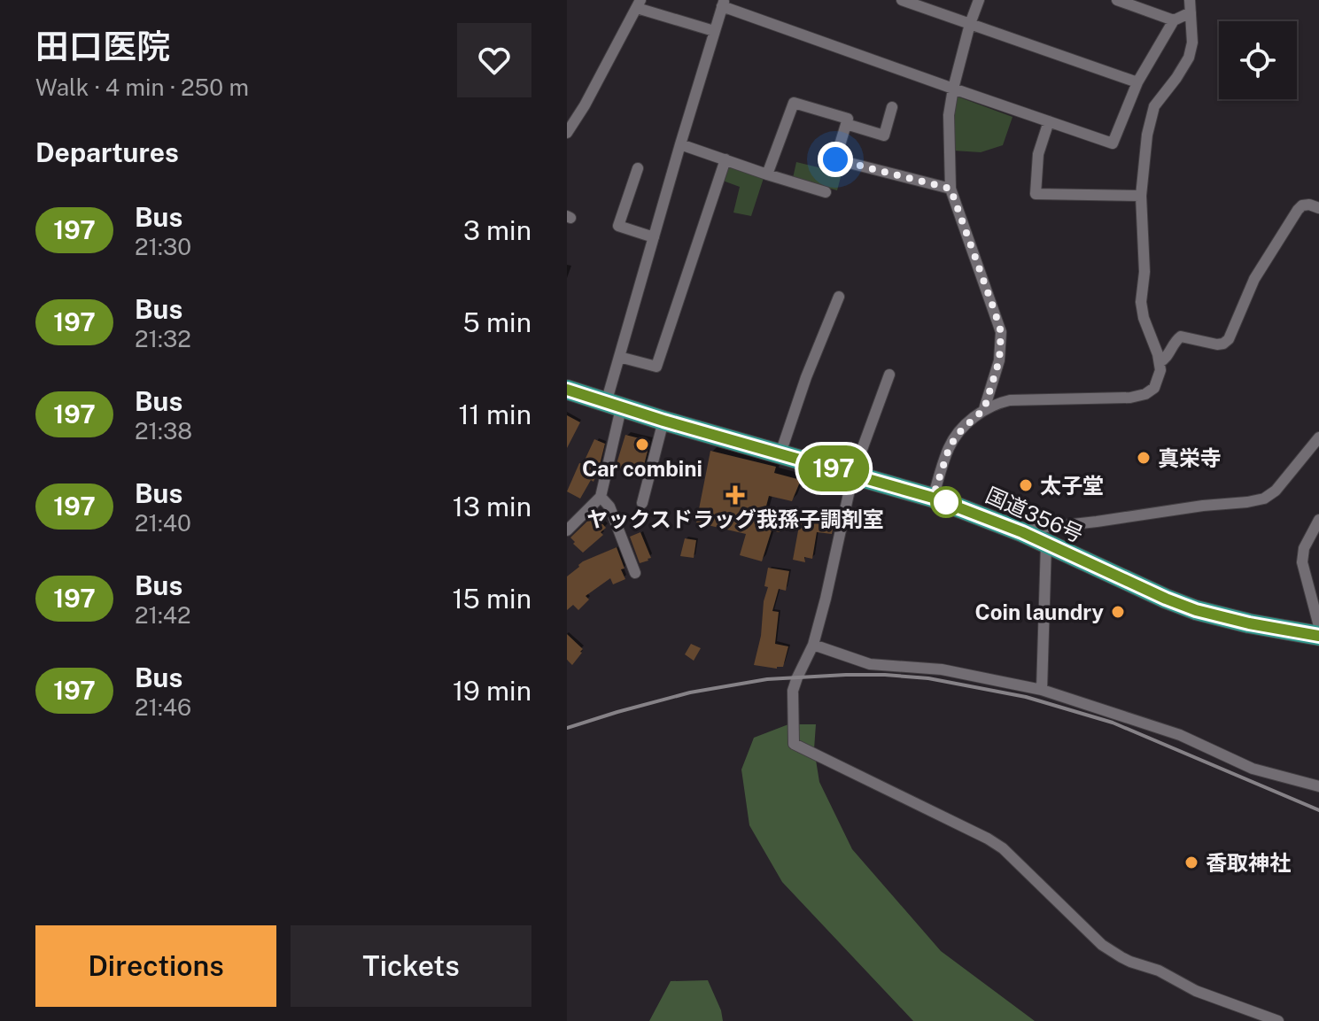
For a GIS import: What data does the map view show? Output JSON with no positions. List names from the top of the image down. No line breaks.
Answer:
{"streets":{"highway":["国道356号"]},"places":{"other":["Car combini","真栄寺","太子堂","Coin laundry","香取神社"],"health":["ヤックスドラッグ我孫子調剤室"]},"lines":["bus line 197"],"page":{"heading":[["田口医院","Walk · 4 min · 250 m"],"Departures"],"on_map":"197","list":[{"mark":"197","name":"Bus","note":"21:30","value":"3 min"},{"mark":"197","name":"Bus","note":"21:32","value":"5 min"},{"mark":"197","name":"Bus","note":"21:38","value":"11 min"},{"mark":"197","name":"Bus","note":"21:40","value":"13 min"},{"mark":"197","name":"Bus","note":"21:42","value":"15 min"},{"mark":"197","name":"Bus","note":"21:46","value":"19 min"}],"buttons":["Directions","Tickets"]}}
